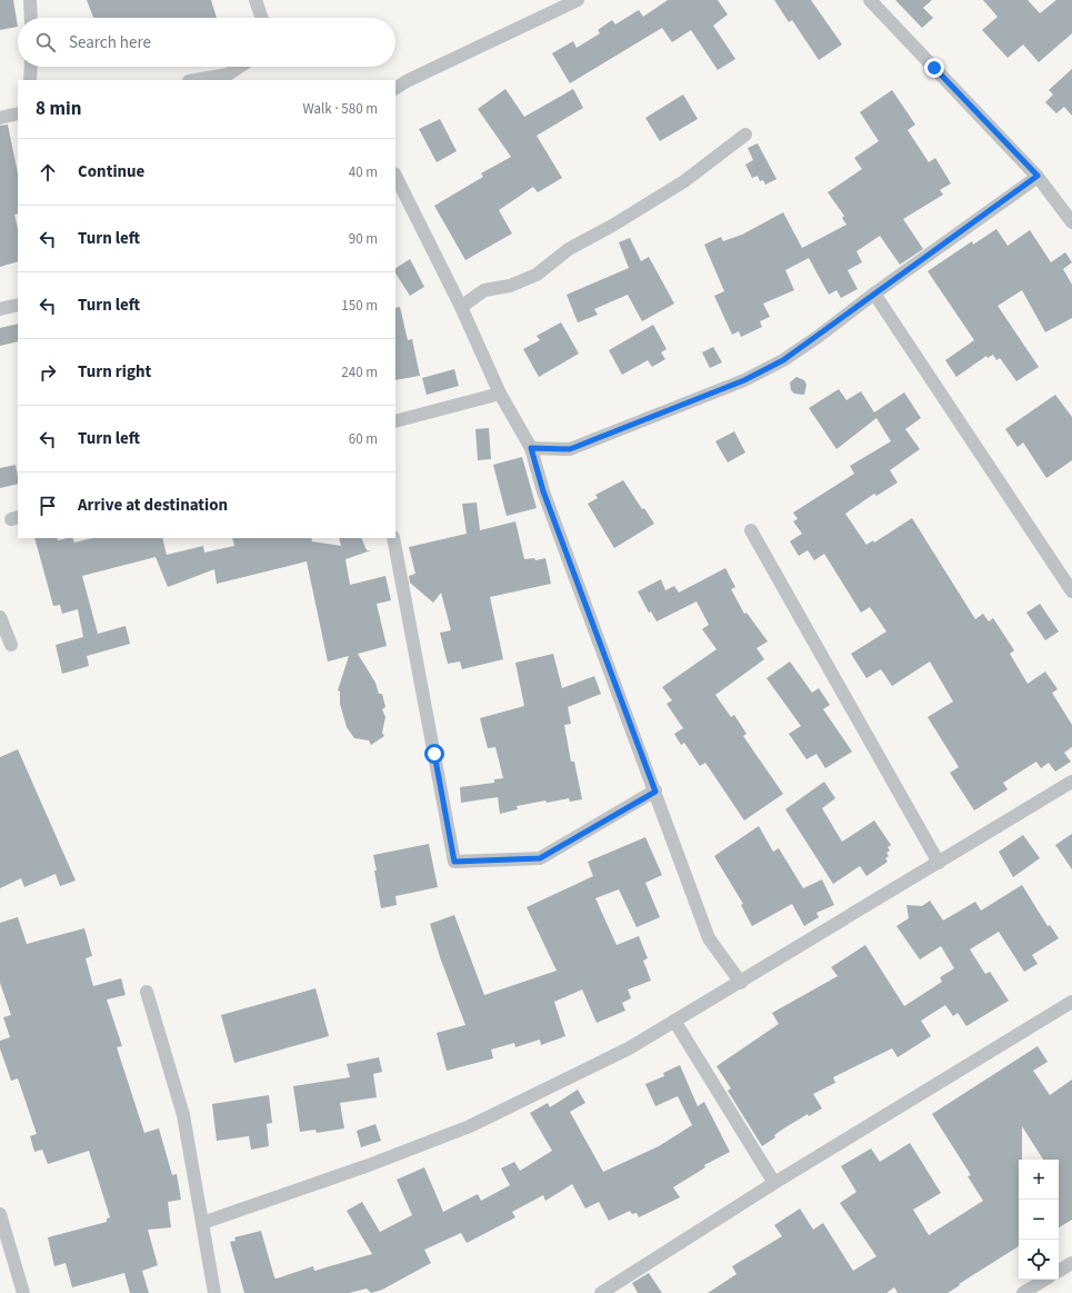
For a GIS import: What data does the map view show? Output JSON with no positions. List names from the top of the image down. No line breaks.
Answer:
{"page":{"search":"Search here","heading":["8 min","Walk · 580 m"],"list":[["Continue","40 m"],["Turn left","90 m"],["Turn left","150 m"],["Turn right","240 m"],["Turn left","60 m"],"Arrive at destination"],"map_buttons":["+","−"]}}
